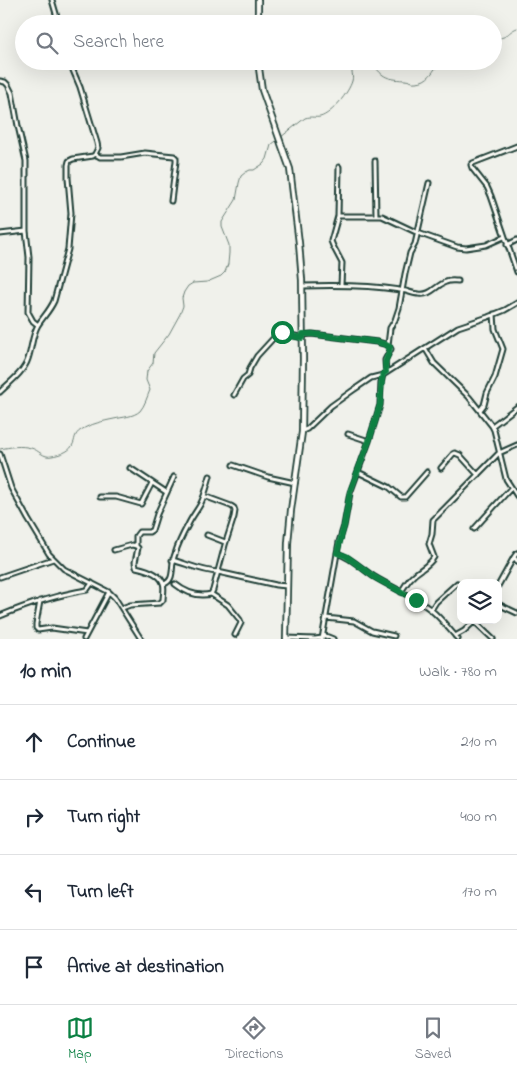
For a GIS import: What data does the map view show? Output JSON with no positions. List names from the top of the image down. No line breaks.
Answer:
{"page":{"search":"Search here","heading":["10 min","Walk · 780 m"],"list":[["Continue","210 m"],["Turn right","400 m"],["Turn left","170 m"],"Arrive at destination"],"nav":["Map","Directions","Saved"]}}
